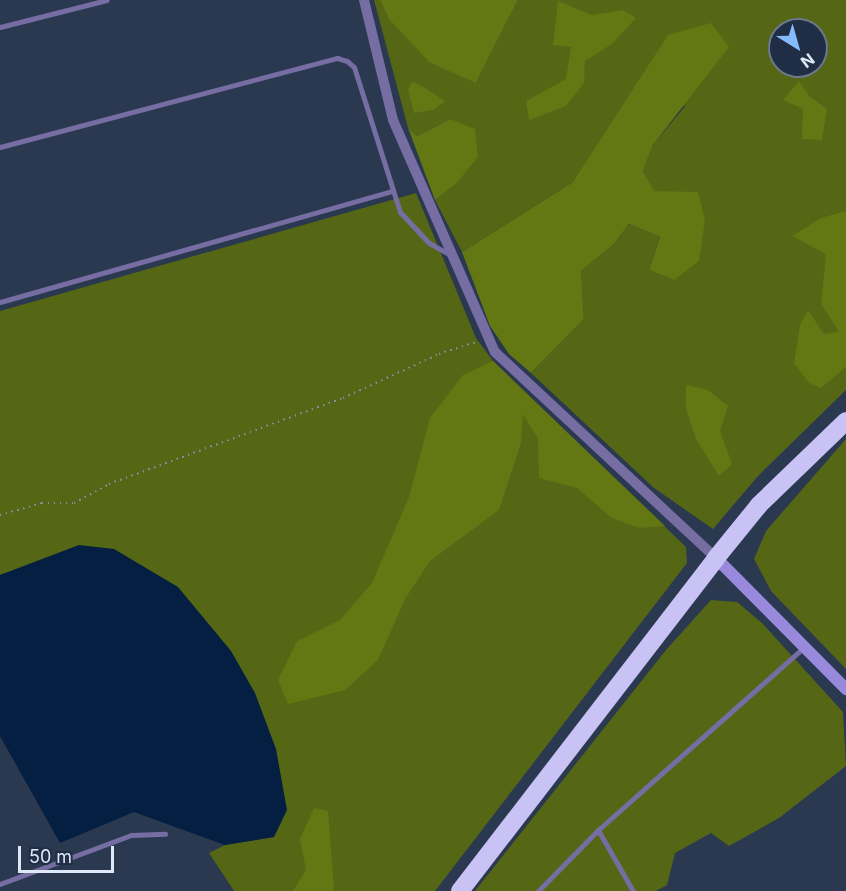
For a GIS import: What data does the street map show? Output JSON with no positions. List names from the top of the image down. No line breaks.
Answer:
{"scale_bar":"50 m","north":"bottom right"}
